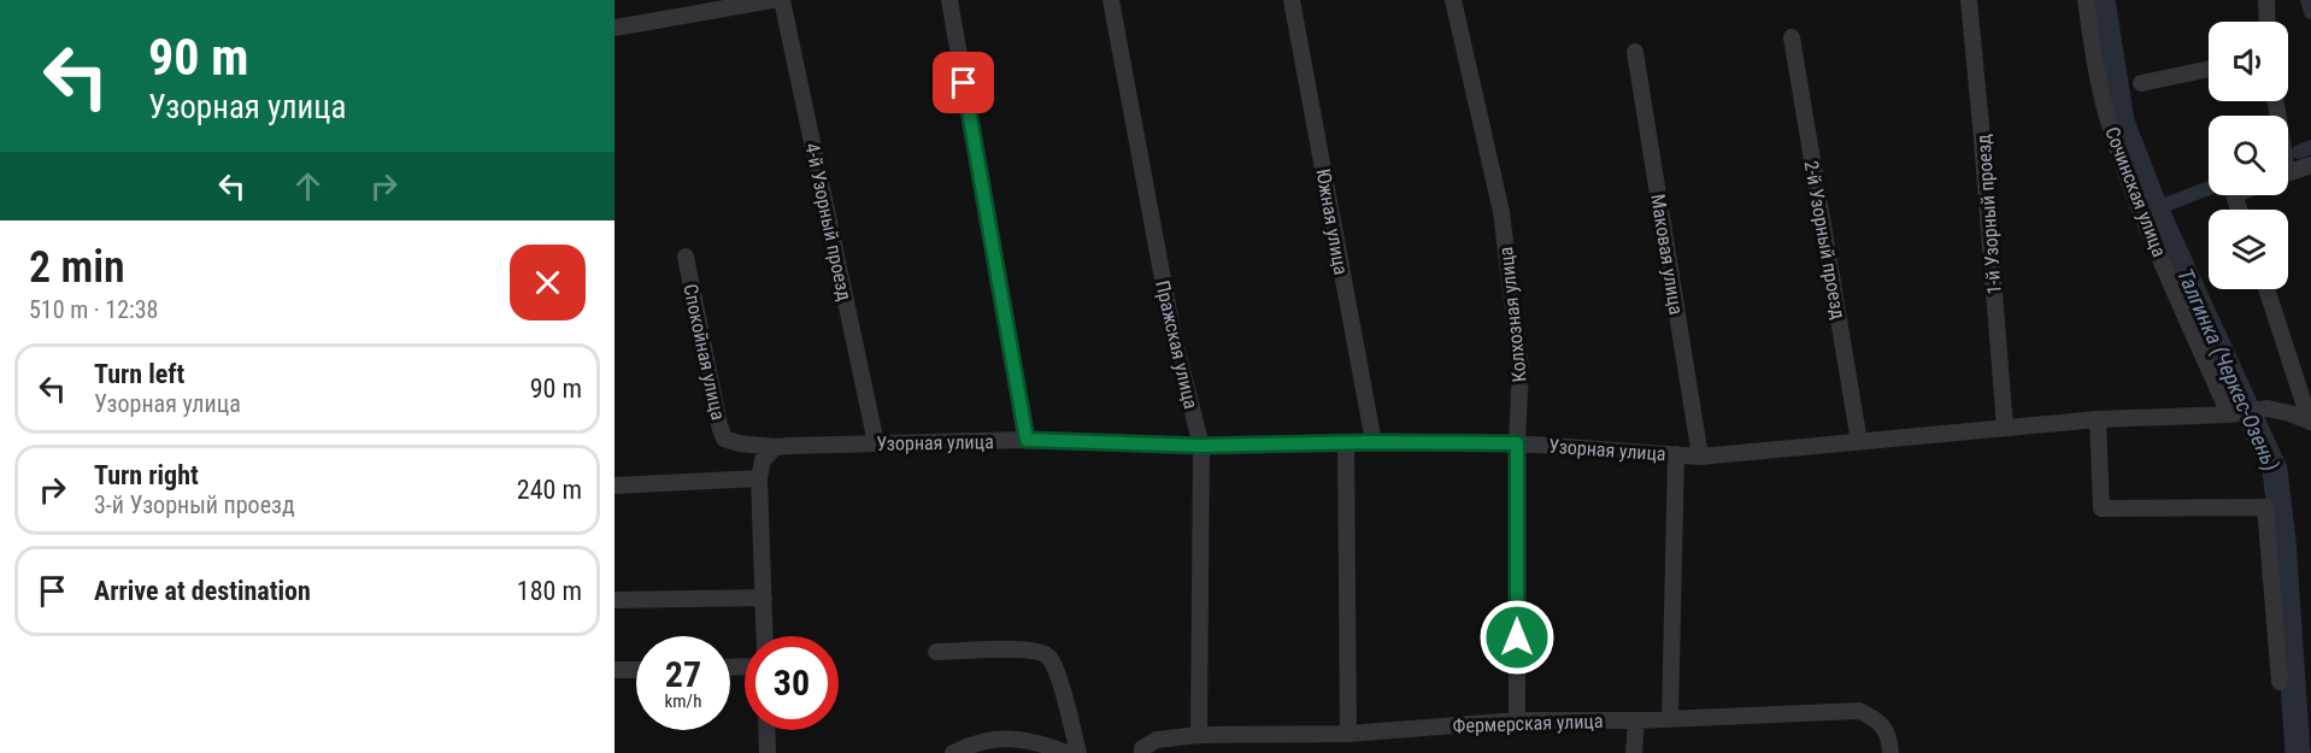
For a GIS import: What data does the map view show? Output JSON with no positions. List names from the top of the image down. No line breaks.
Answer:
{"streets":{"street":["Сочинская улица","1-й Узорный проезд","4-й Узорный проезд","Южная улица","2-й Узорный проезд","Маковая улица","Колхозная улица","Пражская улица","Спокойная улица","Узорная улица","Фермерская улица"]},"crossings":[["Сочинская улица","Узорная улица"],["1-й Узорный проезд","Узорная улица"],["4-й Узорный проезд","Узорная улица"],["Южная улица","Узорная улица"],["2-й Узорный проезд","Узорная улица"],["Маковая улица","Узорная улица"],["Колхозная улица","Узорная улица"],["Колхозная улица","Фермерская улица"],["Пражская улица","Узорная улица"],["Пражская улица","Фермерская улица"],["Спокойная улица","Узорная улица"]],"water":["Талгинка (Черкес-Озень)"],"page":{"turn":["90 m","Узорная улица"],"heading":["2 min","510 m · 12:38"],"list":[{"name":"Turn left","note":"Узорная улица","value":"90 m"},{"name":"Turn right","note":"3-й Узорный проезд","value":"240 m"},{"name":"Arrive at destination","value":"180 m"}],"speed":"27 km/h","limit":"30"}}
